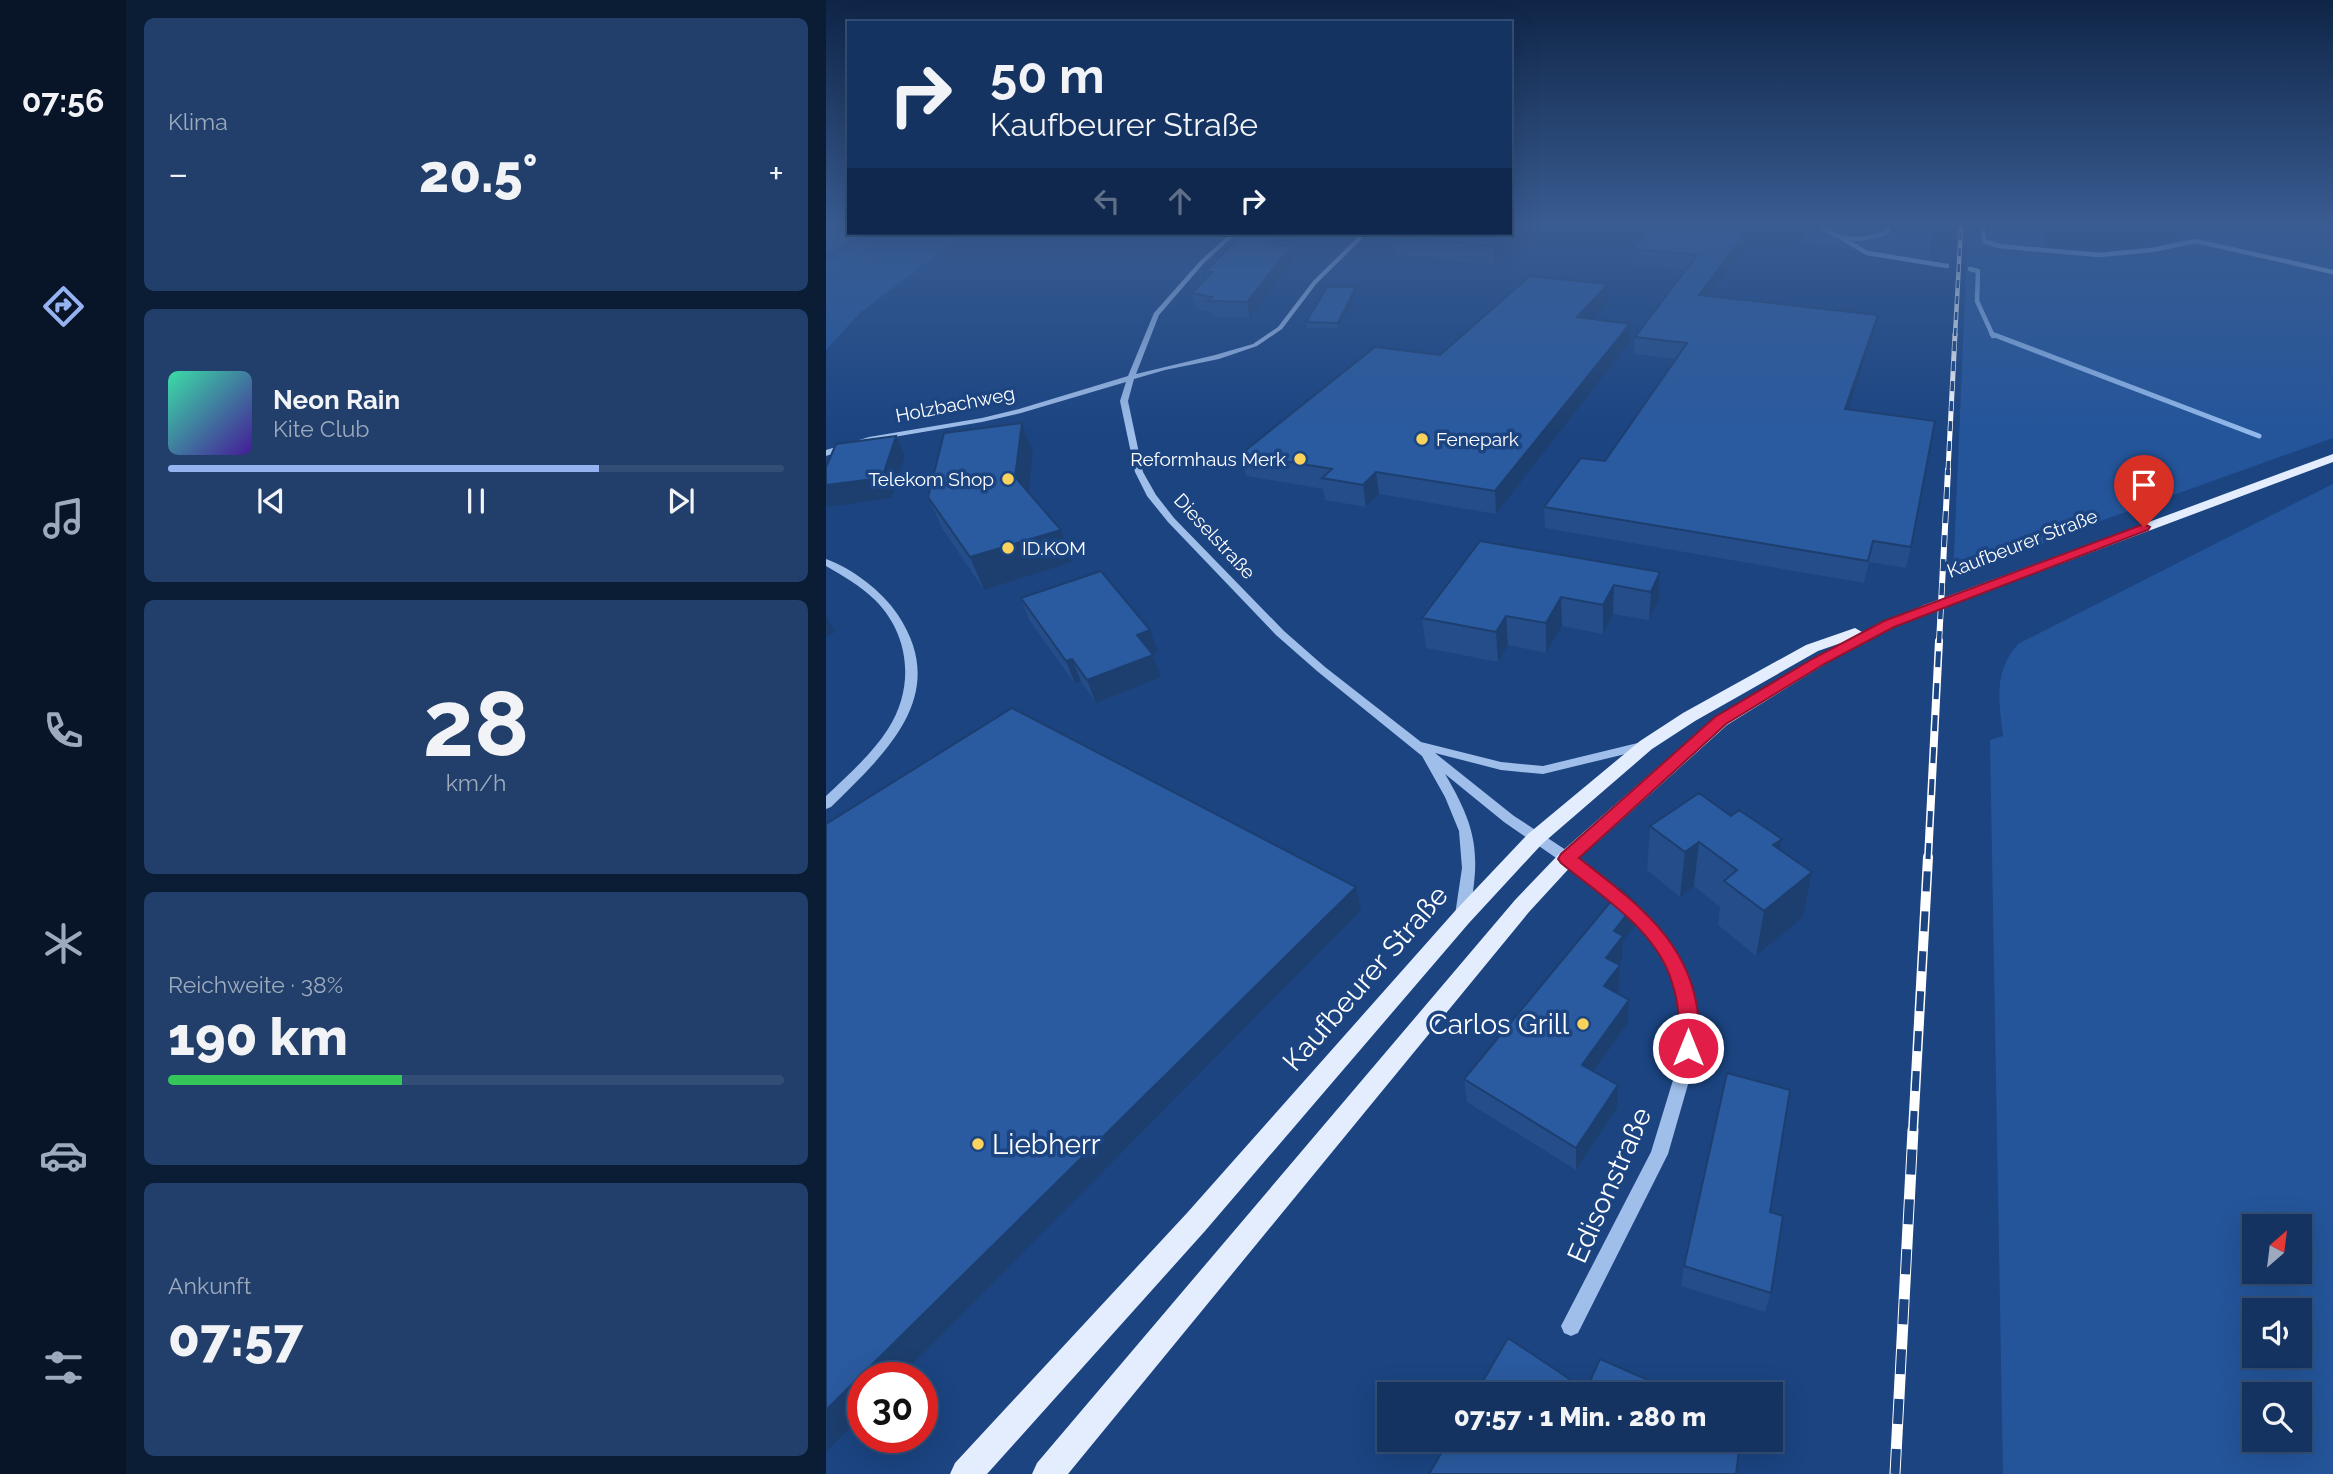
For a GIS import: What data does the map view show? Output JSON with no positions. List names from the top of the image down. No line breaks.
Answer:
{"streets":{"main road":["Kaufbeurer Straße"],"street":["Holzbachweg","Dieselstraße","Edisonstraße"]},"crossings":[["Holzbachweg","Dieselstraße"],["Dieselstraße","Kaufbeurer Straße"],["Dieselstraße","Edisonstraße"],["Kaufbeurer Straße","Edisonstraße"]],"places":["Fenepark","Reformhaus Merk","Telekom Shop","ID.KOM","Carlos Grill","Liebherr"],"north":"top right","page":{"tabs":"07:56","tile":["Klima",["28","km/h"],["Reichweite · 38%","190 km"],["Ankunft","07:57"]],"turn":["50 m","Kaufbeurer Straße"],"heat":["−","20.5°","+"],"song":["Neon Rain","Kite Club"],"limit":"30","trip":"07:57 · 1 Min. · 280 m"}}
